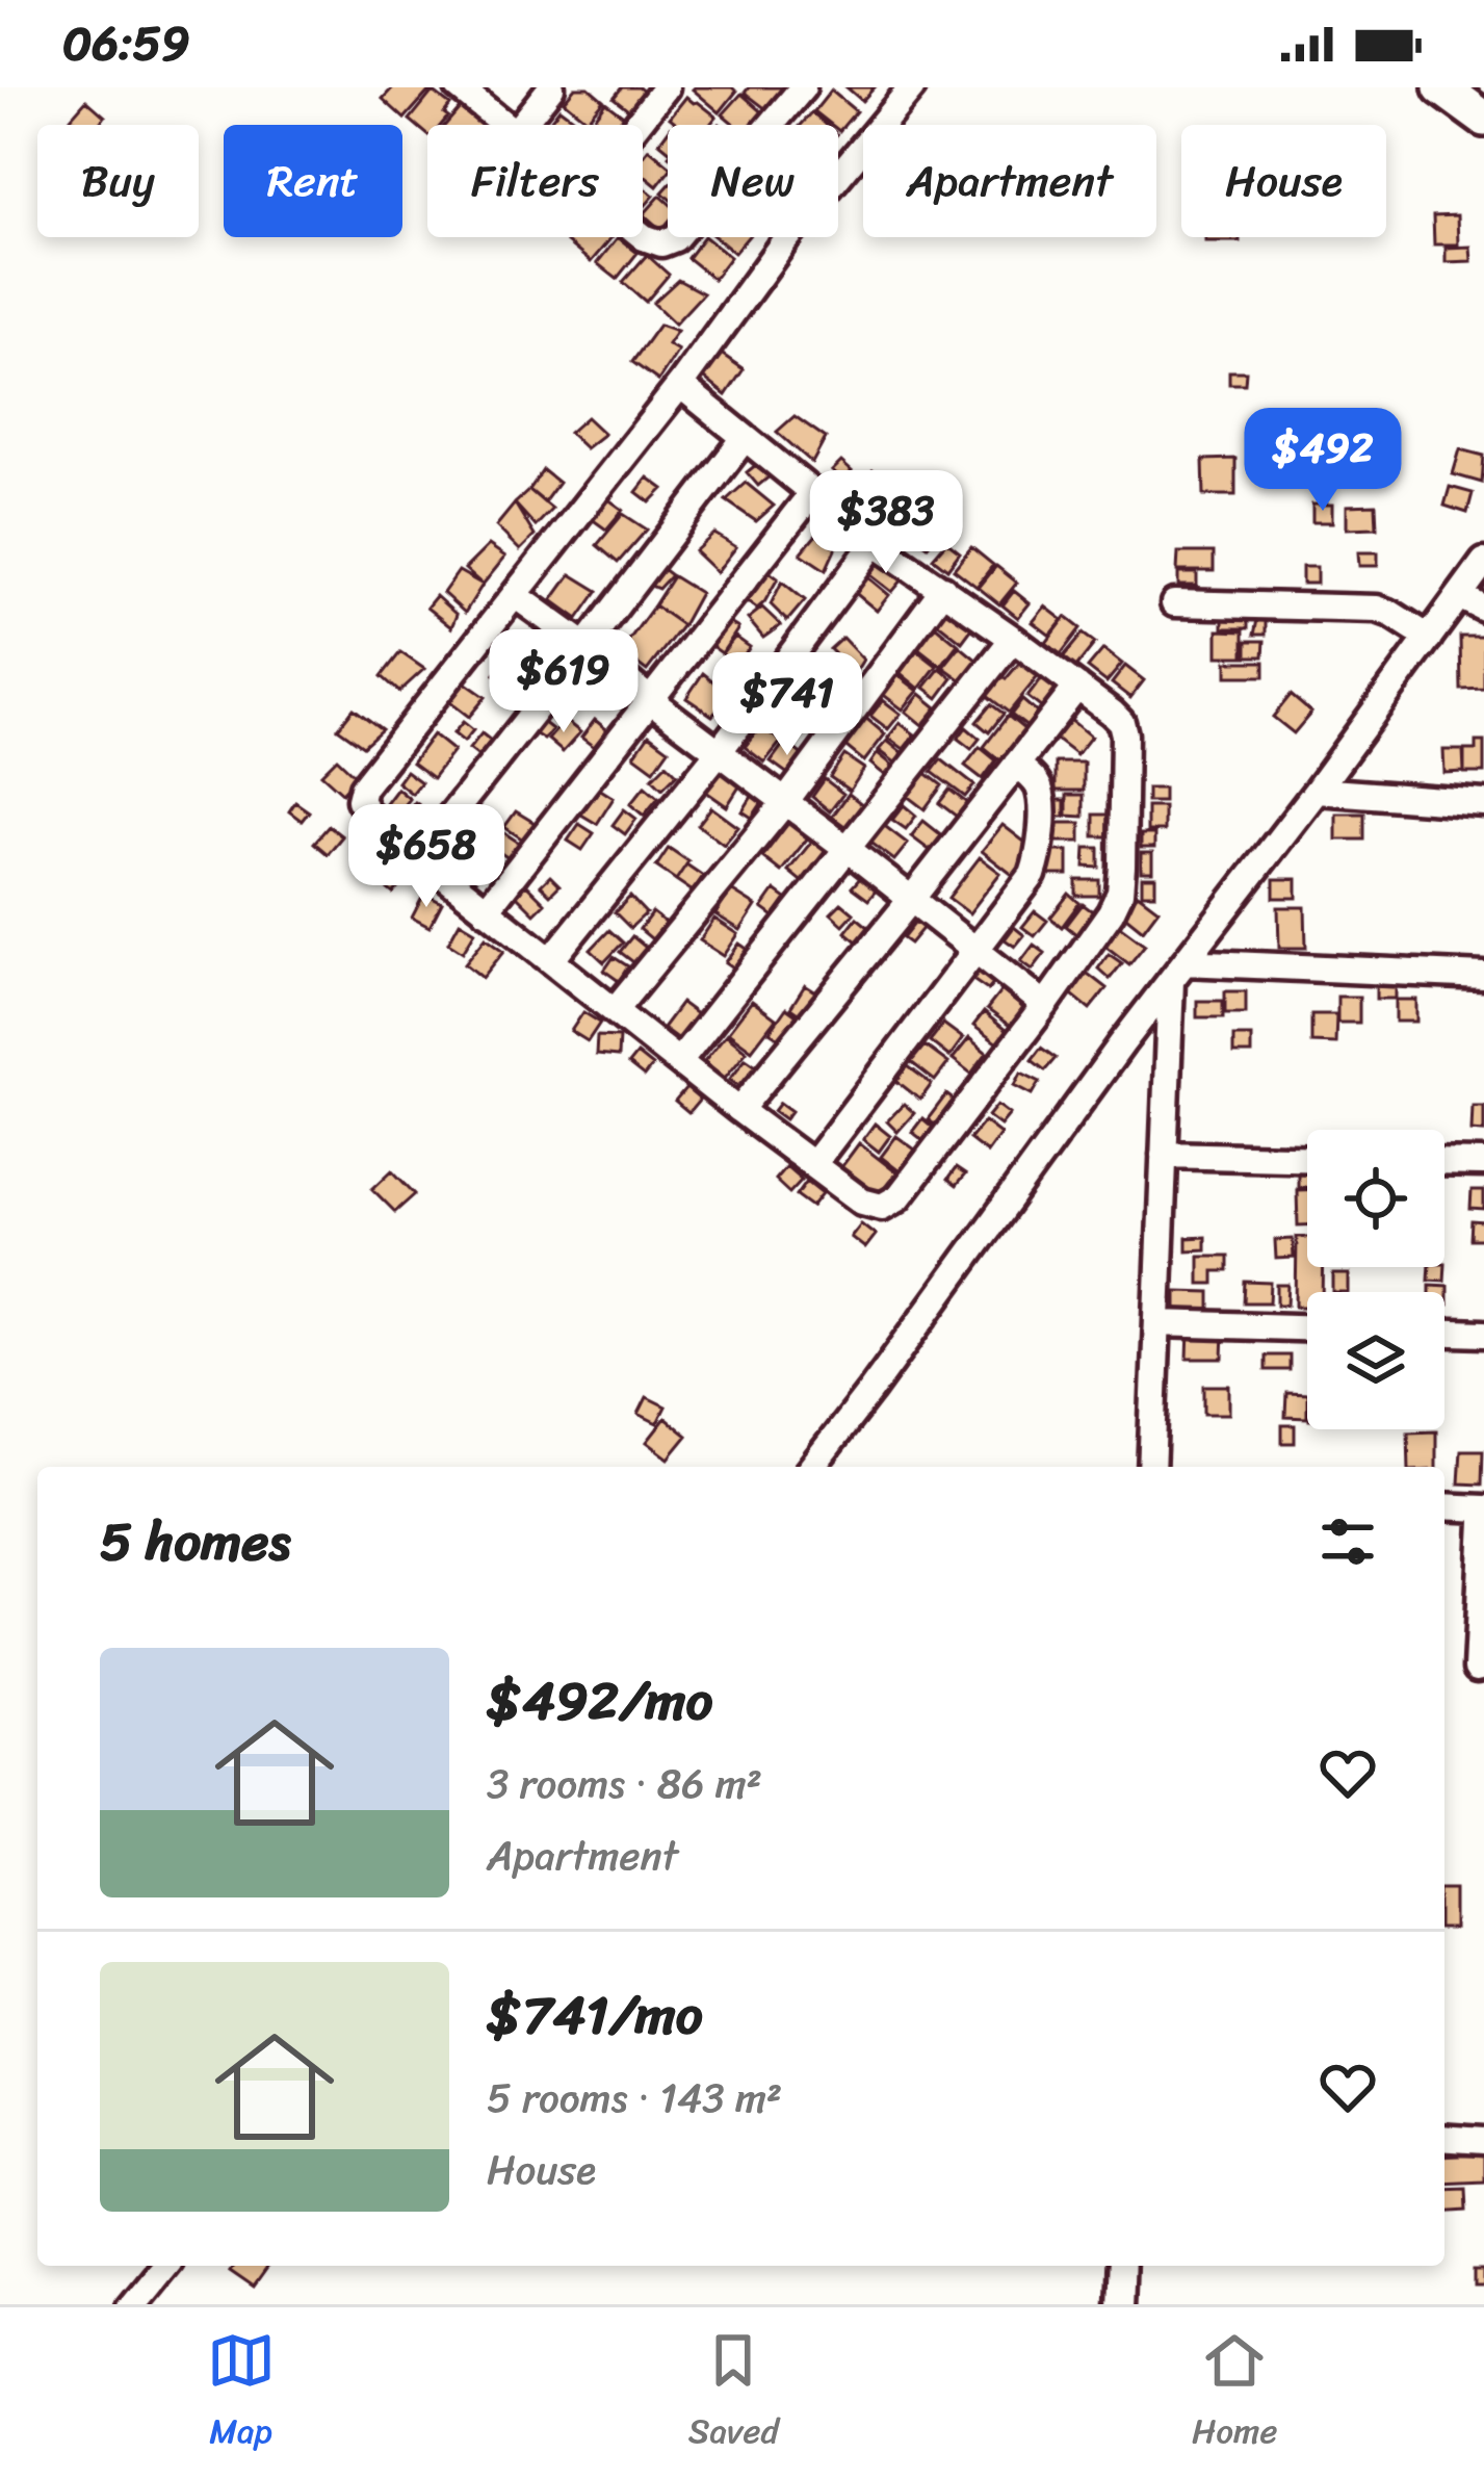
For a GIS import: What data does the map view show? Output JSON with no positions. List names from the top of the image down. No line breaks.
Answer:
{"page":{"status":"06:59","chip":["Buy","Rent","Filters","New","Apartment","House"],"price":["$492","$383","$619","$741","$658"],"heading":"5 homes","list":[{"name":"$492/mo","note":"3 rooms · 86 m² · Apartment"},{"name":"$741/mo","note":"5 rooms · 143 m² · House"}],"tabs":["Map","Saved","Home"]}}
